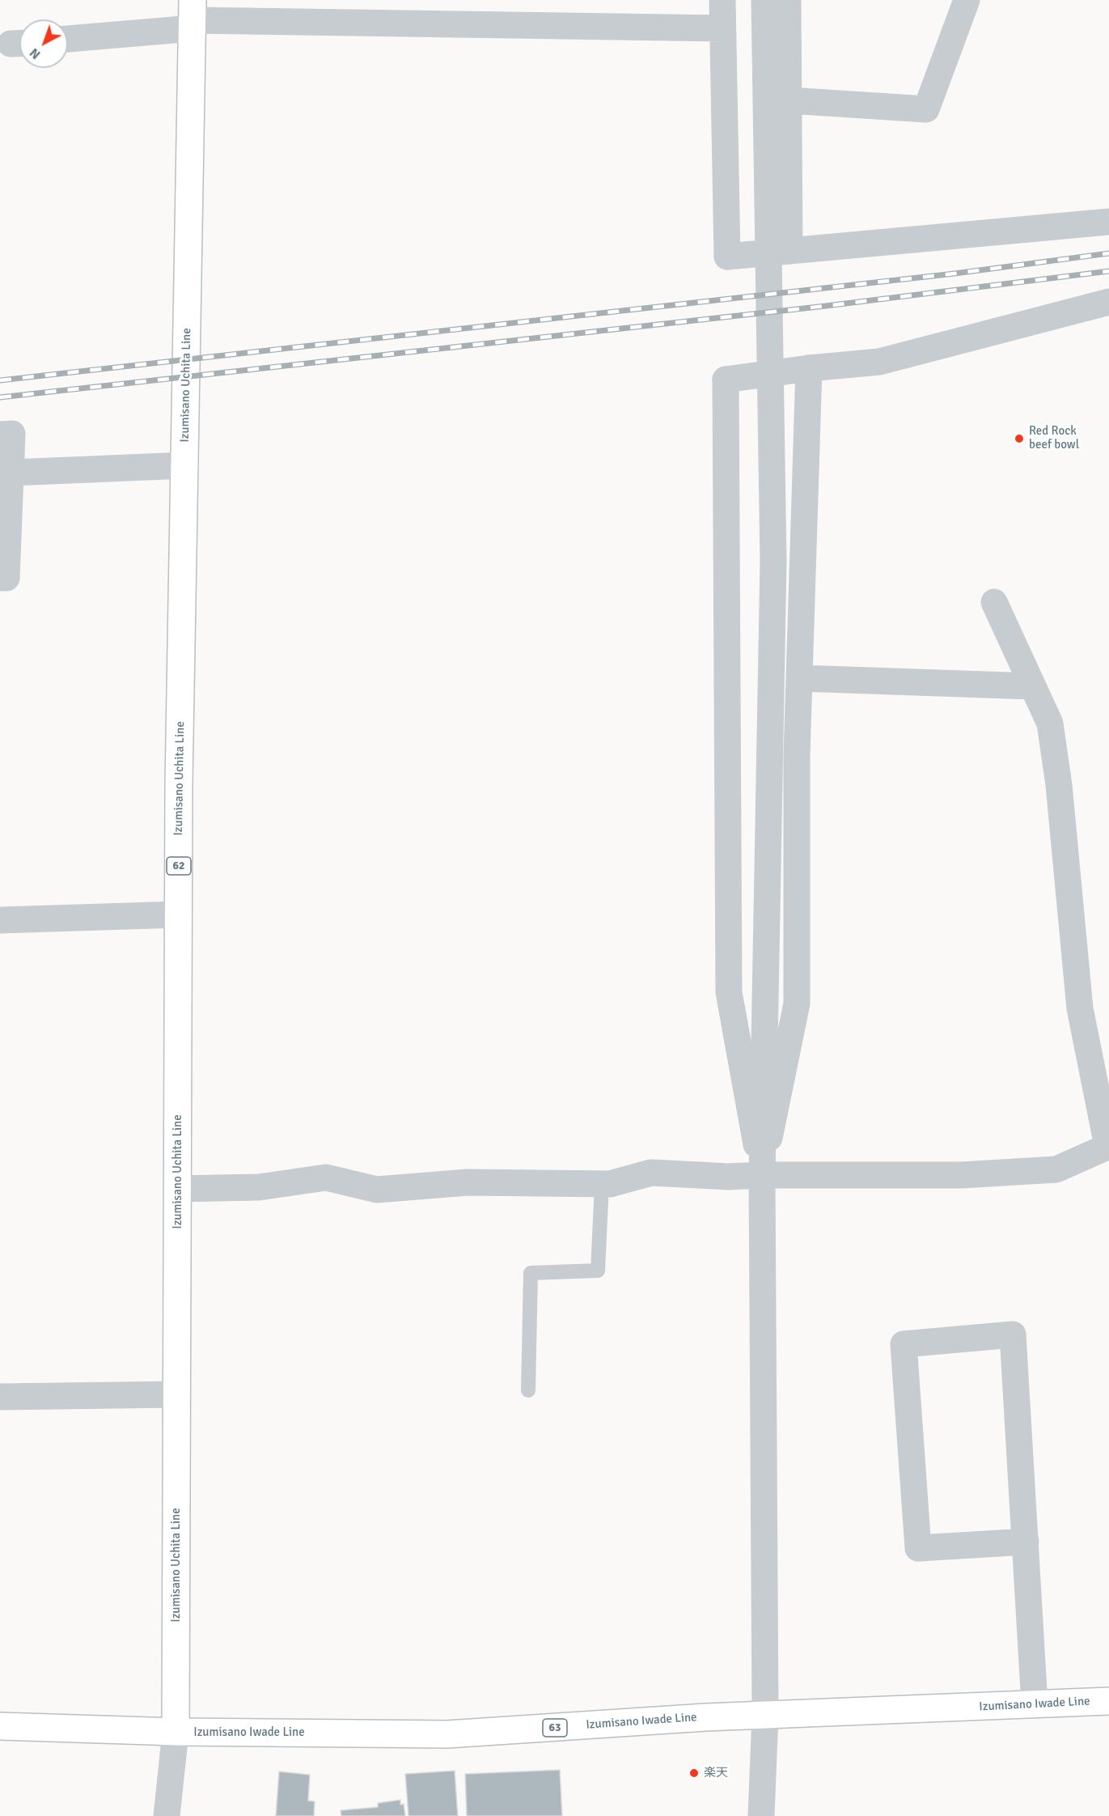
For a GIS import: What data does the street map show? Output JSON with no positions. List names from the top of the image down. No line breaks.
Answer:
{"streets":{"main road":["Izumisano Uchita Line","62","Izumisano Iwade Line","63"]},"crossings":[["Izumisano Uchita Line","Izumisano Iwade Line"]],"places":["Red Rock beef bowl","楽天"],"north":"bottom left"}
